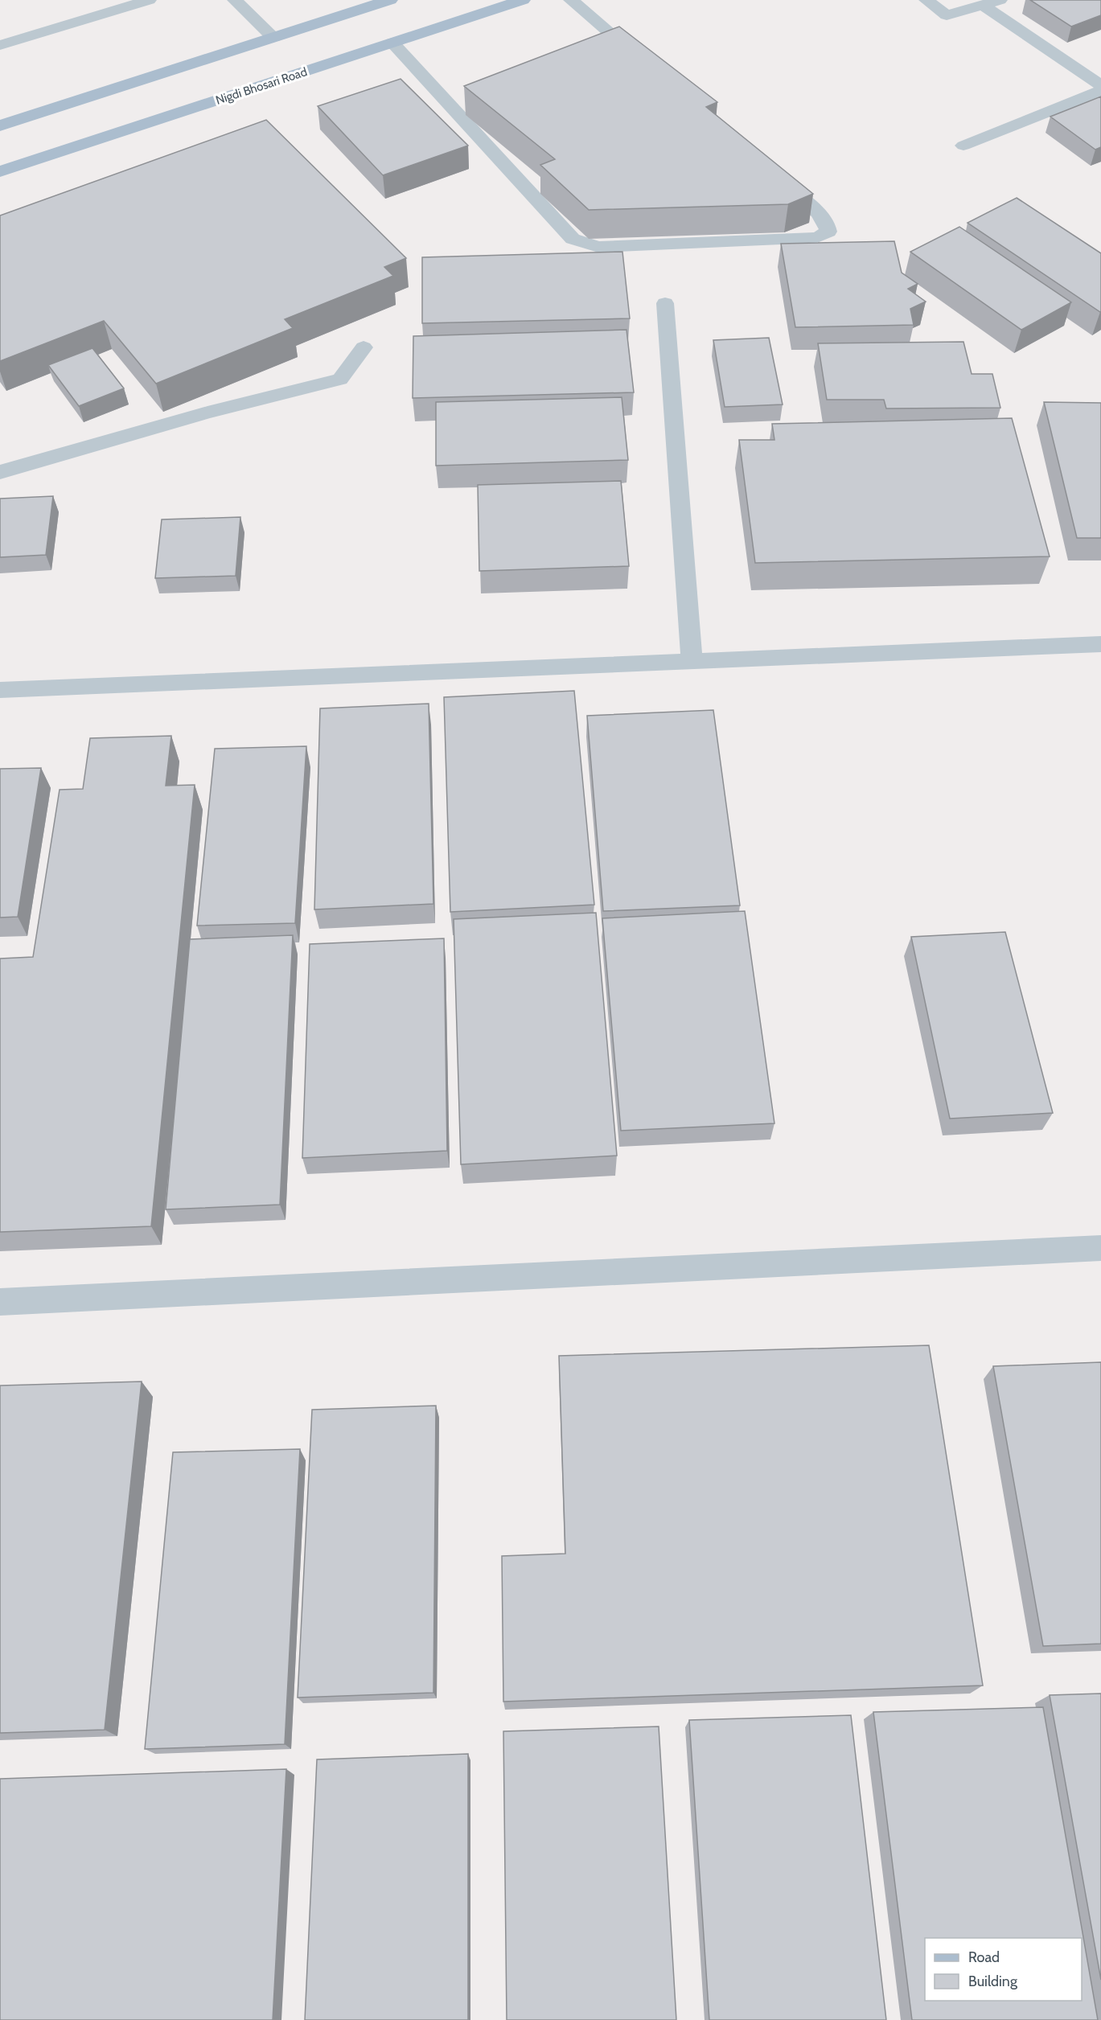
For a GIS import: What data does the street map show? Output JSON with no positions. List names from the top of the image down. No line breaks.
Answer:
{"streets":{"main road":["Nigdi Bhosari Road"]},"legend":["Road","Building"]}
